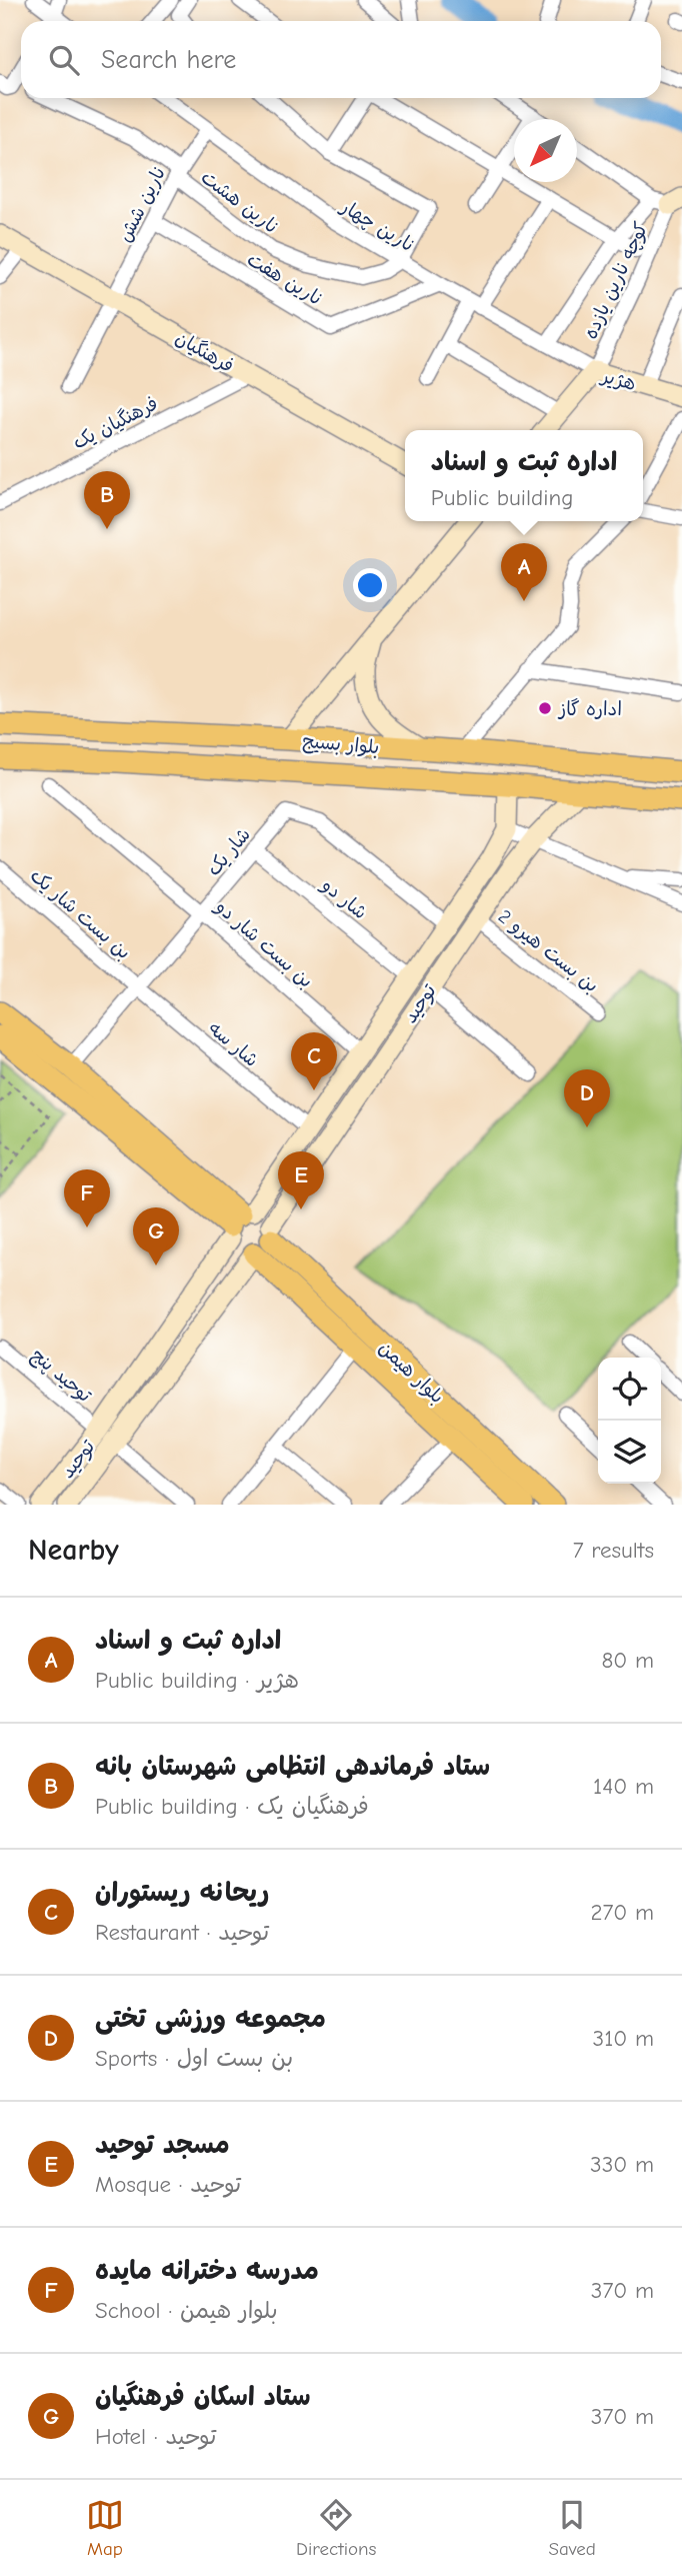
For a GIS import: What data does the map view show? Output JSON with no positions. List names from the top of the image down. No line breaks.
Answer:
{"streets":{"main road":["بلوار بسیج","بلوار هیمن"],"street":["نارین هشت","نارین شش","نارین چهار","نارین هفت","کوچه نارین یازده","فرهنگیان","هژیر","فرهنگیان یک","شار یک","شار دو","بن بست شار یک","بن بست شار دو","بن بست هیرو 2","توحید","شار سه","توحید پنج"]},"crossings":[["نارین هشت","نارین شش"],["نارین هشت","نارین چهار"],["نارین شش","نارین چهار"],["نارین شش","نارین هفت"],["نارین شش","فرهنگیان"],["نارین چهار","نارین هفت"],["نارین چهار","کوچه نارین یازده"],["نارین چهار","هژیر"],["کوچه نارین یازده","هژیر"],["فرهنگیان","فرهنگیان یک"],["بلوار بسیج","توحید"],["شار یک","شار دو"],["شار یک","بن بست شار یک"],["شار یک","بن بست شار دو"],["شار یک","توحید"],["شار یک","شار سه"],["شار دو","توحید"],["بن بست شار یک","شار سه"],["بن بست شار دو","توحید"],["بن بست هیرو 2","توحید"],["توحید","شار سه"],["توحید","بلوار هیمن"],["توحید","توحید پنج"]],"places":["اداره گاز"],"north":"bottom left","page":{"search":"Search here","popup":["اداره ثبت و اسناد","Public building"],"pins":["B","A","C","D","E","F","G"],"heading":["Nearby","7 results"],"list":[{"mark":"A","name":"اداره ثبت و اسناد","note":"Public building · هژیر","value":"80 m"},{"mark":"B","name":"ستاد فرماندهی انتظامی شهرستان بانه","note":"Public building · فرهنگیان یک","value":"140 m"},{"mark":"C","name":"ریحانە ریستوران","note":"Restaurant · توحید","value":"270 m"},{"mark":"D","name":"مجموعه ورزشی تختی","note":"Sports · بن بست اول","value":"310 m"},{"mark":"E","name":"مسجد توحید","note":"Mosque · توحید","value":"330 m"},{"mark":"F","name":"مدرسه دخترانه مایده","note":"School · بلوار هیمن","value":"370 m"},{"mark":"G","name":"ستاد اسکان فرهنگیان","note":"Hotel · توحید","value":"370 m"}],"nav":["Map","Directions","Saved"]}}
